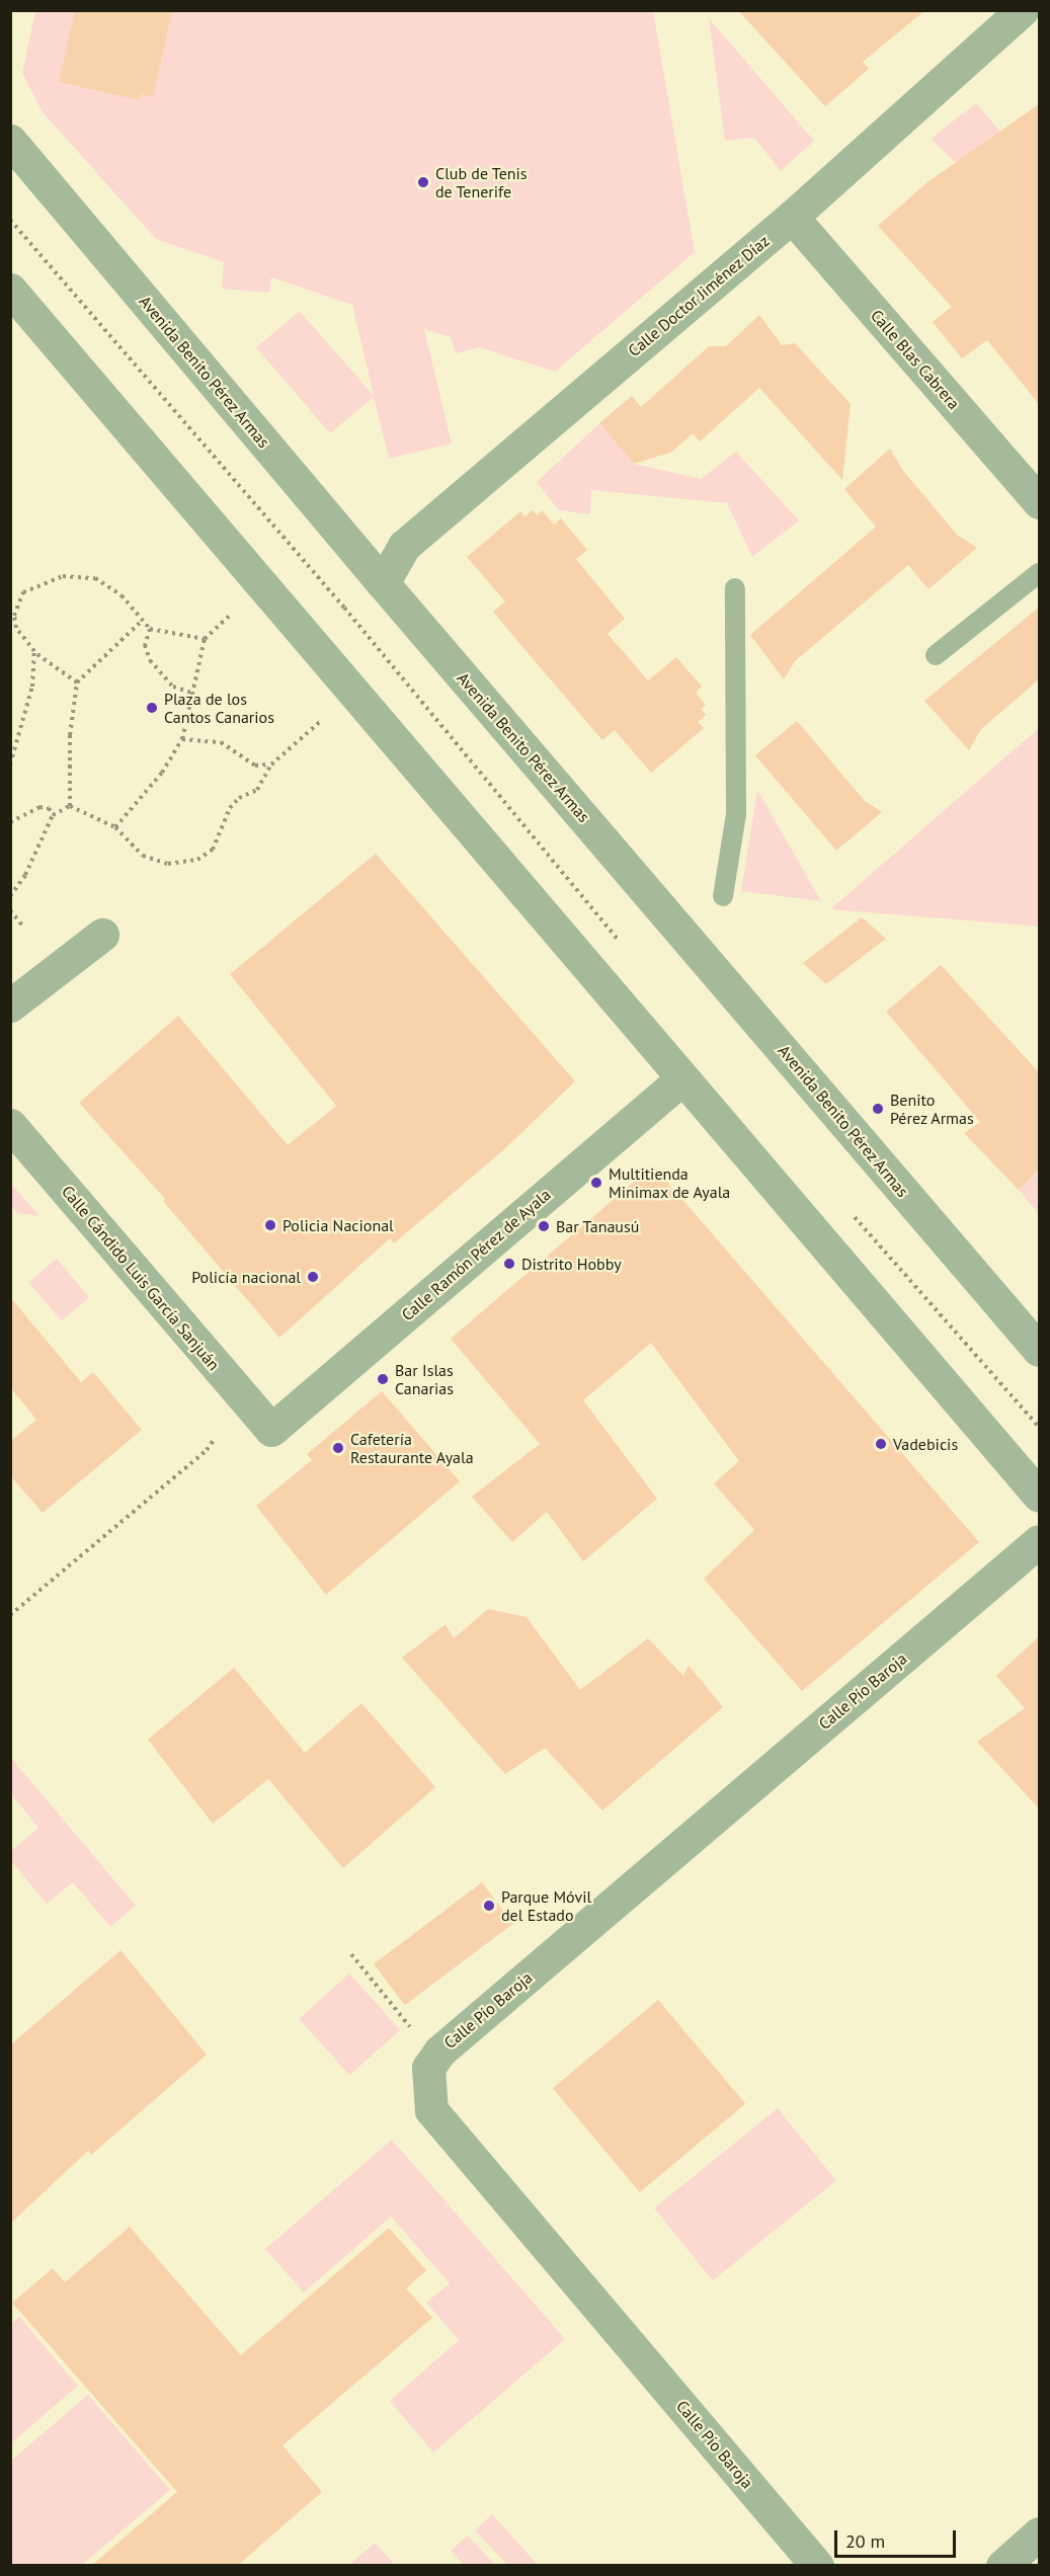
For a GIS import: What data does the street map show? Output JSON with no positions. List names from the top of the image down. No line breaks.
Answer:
{"streets":{"street":["Calle Doctor Jiménez Díaz","Calle Blas Cabrera","Avenida Benito Pérez Armas","Calle Ramón Pérez de Ayala","Calle Cándido Luis García Sanjuán","Calle Pío Baroja"]},"crossings":[["Calle Doctor Jiménez Díaz","Calle Blas Cabrera"],["Calle Doctor Jiménez Díaz","Avenida Benito Pérez Armas"],["Calle Ramón Pérez de Ayala","Calle Cándido Luis García Sanjuán"]],"places":["Club de Tenis de Tenerife","Plaza de los Cantos Canarios","Benito Pérez Armas","Multitienda Minimax de Ayala","Policia Nacional","Bar Tanausú","Distrito Hobby","Policía nacional","Bar Islas Canarias","Vadebicis","Cafetería Restaurante Ayala","Parque Móvil del Estado"],"scale_bar":"20 m"}
